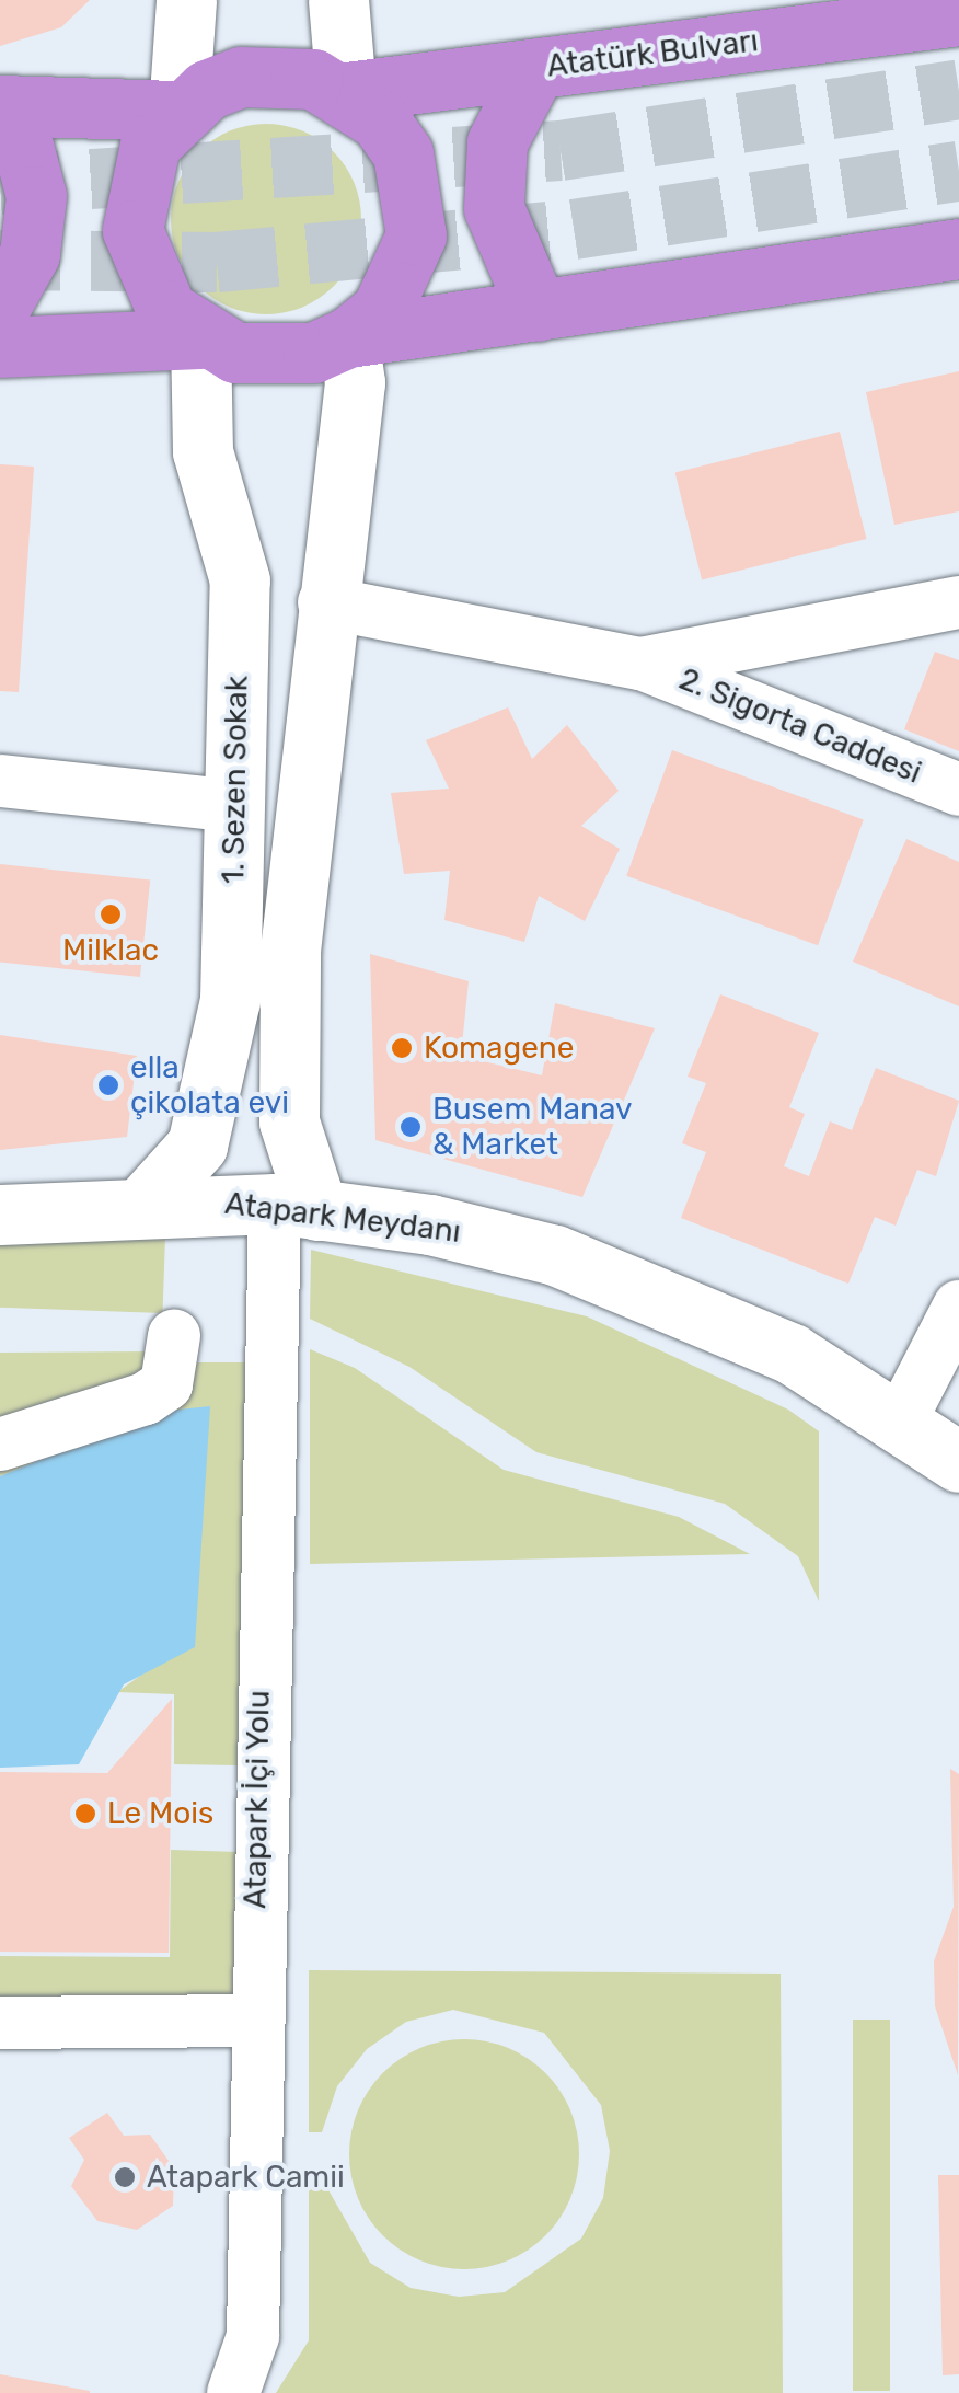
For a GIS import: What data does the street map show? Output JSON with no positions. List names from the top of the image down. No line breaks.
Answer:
{"streets":{"highway":["Atatürk Bulvarı"],"main road":["1. Sezen Sokak","Atapark Meydanı"],"street":["2. Sigorta Caddesi","Atapark İçi Yolu"]},"crossings":[["Atatürk Bulvarı","1. Sezen Sokak"],["1. Sezen Sokak","Atapark Meydanı"],["1. Sezen Sokak","Atapark İçi Yolu"],["Atapark Meydanı","Atapark İçi Yolu"]],"places":["Milklac","Komagene","ella çikolata evi","Busem Manav & Market","Le Mois","Atapark Camii"]}
